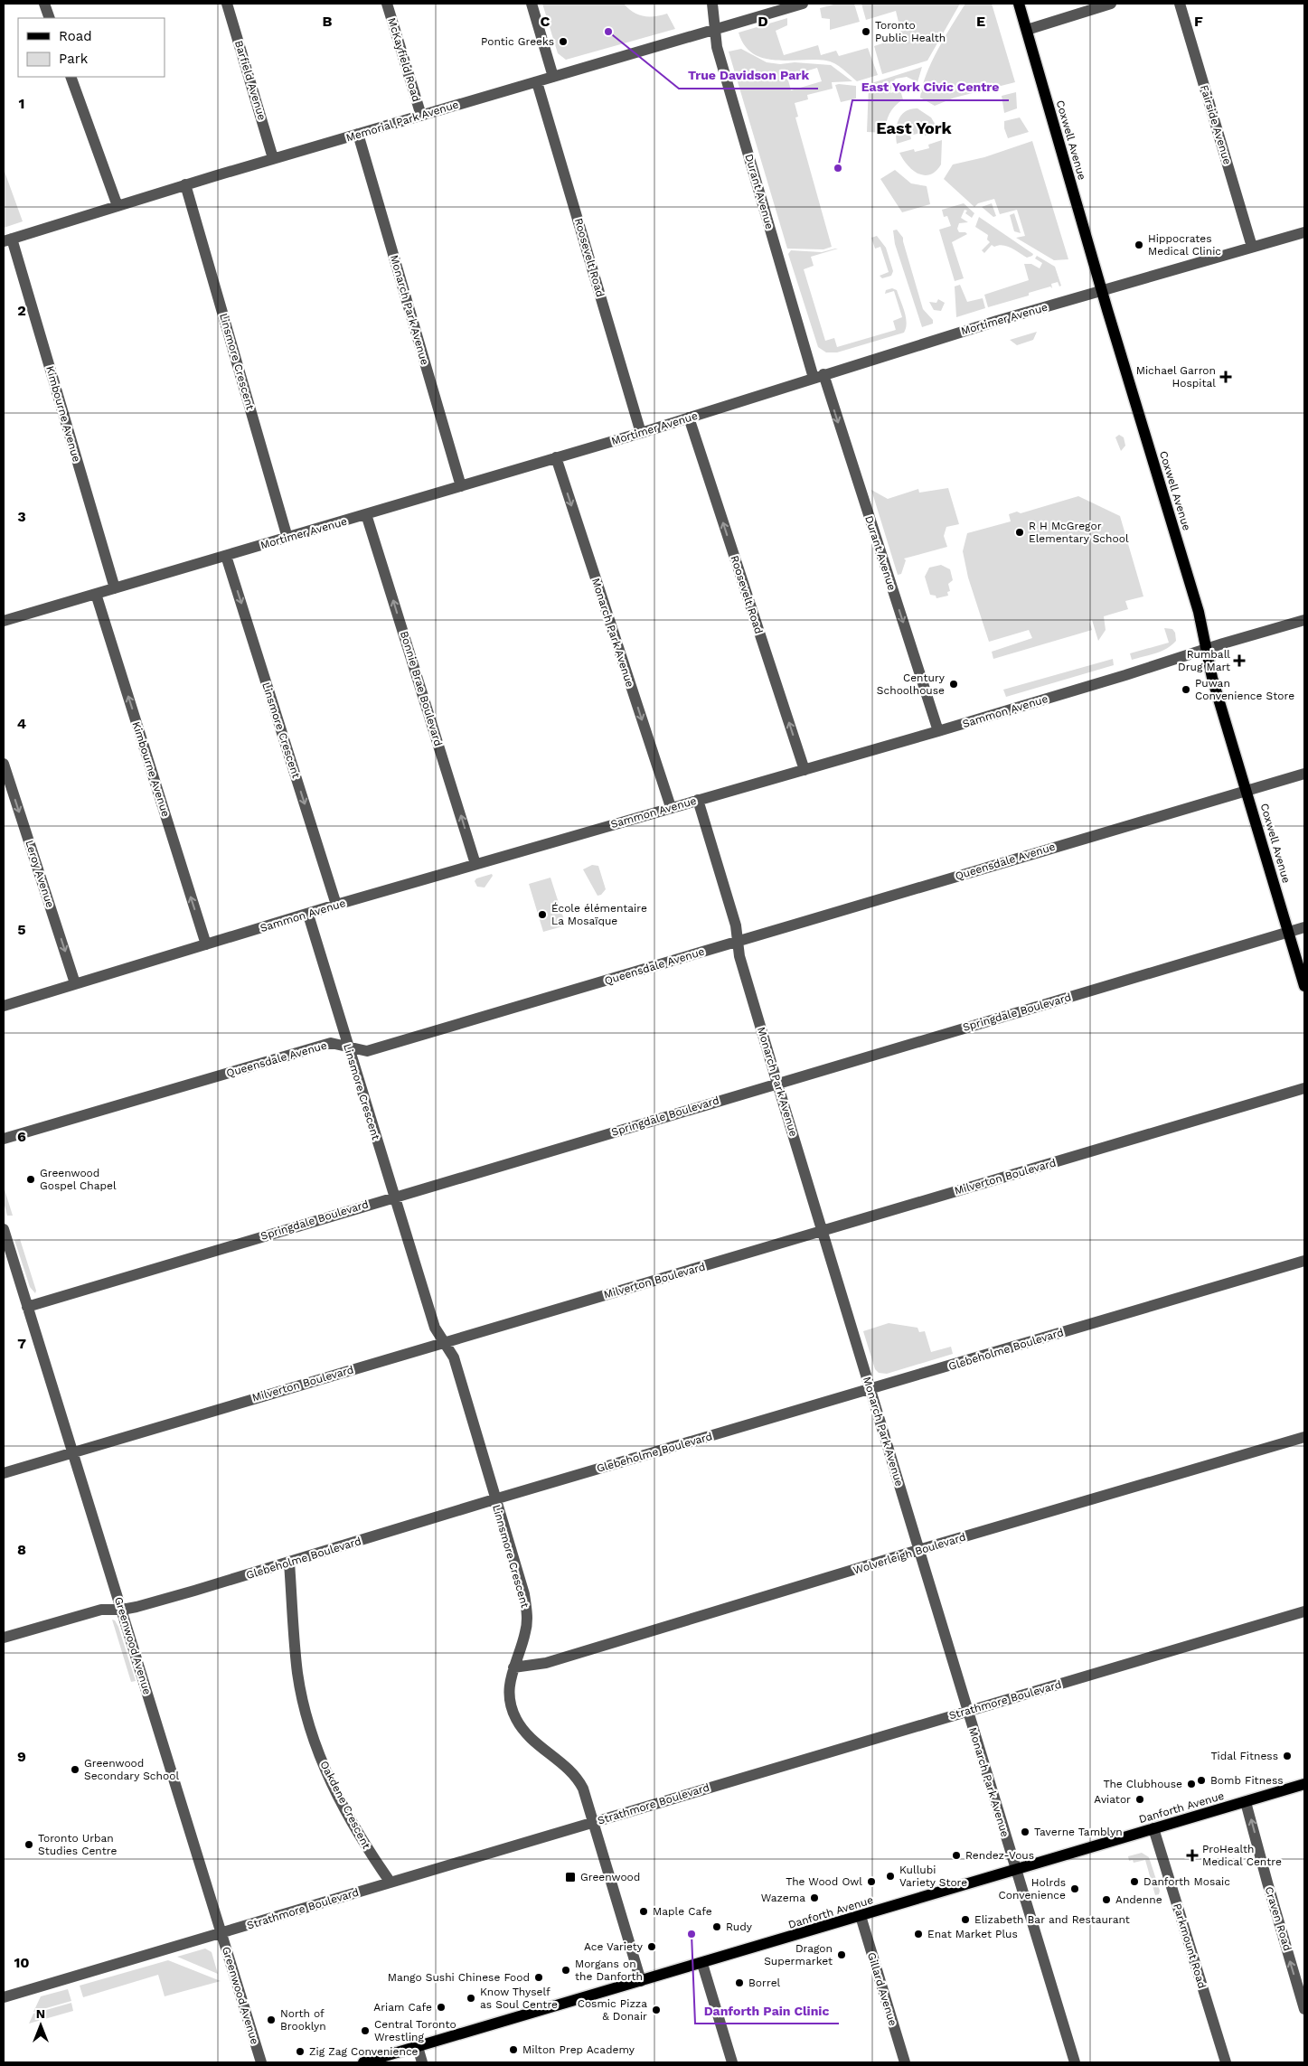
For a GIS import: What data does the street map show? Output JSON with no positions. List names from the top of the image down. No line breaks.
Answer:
{"streets":{"main road":["Coxwell Avenue","Danforth Avenue"],"street":["McKayfield Road","Barfield Avenue","Memorial Park Avenue","Fairside Avenue","Durant Avenue","Roosevelt Road","Monarch Park Avenue","Mortimer Avenue","Linsmore Crescent","Kimbourne Avenue","Bonnie Brae Boulevard","Sammon Avenue","Queensdale Avenue","Leroy Avenue","Springdale Boulevard","Milverton Boulevard","Glebeholme Boulevard","Wolverleigh Boulevard","Linnsmore Crescent","Greenwood Avenue","Strathmore Boulevard","Oakdene Crescent","Craven Road","Parkmount Road","Gillard Avenue"]},"crossings":[["McKayfield Road","Memorial Park Avenue"],["Barfield Avenue","Memorial Park Avenue"],["Memorial Park Avenue","Durant Avenue"],["Memorial Park Avenue","Roosevelt Road"],["Memorial Park Avenue","Monarch Park Avenue"],["Memorial Park Avenue","Linsmore Crescent"],["Memorial Park Avenue","Kimbourne Avenue"],["Fairside Avenue","Mortimer Avenue"],["Coxwell Avenue","Mortimer Avenue"],["Coxwell Avenue","Sammon Avenue"],["Coxwell Avenue","Queensdale Avenue"],["Coxwell Avenue","Springdale Boulevard"],["Durant Avenue","Mortimer Avenue"],["Durant Avenue","Sammon Avenue"],["Roosevelt Road","Mortimer Avenue"],["Roosevelt Road","Sammon Avenue"],["Monarch Park Avenue","Mortimer Avenue"],["Monarch Park Avenue","Sammon Avenue"],["Monarch Park Avenue","Queensdale Avenue"],["Monarch Park Avenue","Springdale Boulevard"],["Monarch Park Avenue","Milverton Boulevard"],["Monarch Park Avenue","Glebeholme Boulevard"],["Monarch Park Avenue","Wolverleigh Boulevard"],["Monarch Park Avenue","Strathmore Boulevard"],["Monarch Park Avenue","Danforth Avenue"],["Mortimer Avenue","Linsmore Crescent"],["Mortimer Avenue","Kimbourne Avenue"],["Mortimer Avenue","Bonnie Brae Boulevard"],["Linsmore Crescent","Sammon Avenue"],["Linsmore Crescent","Queensdale Avenue"],["Linsmore Crescent","Springdale Boulevard"],["Linsmore Crescent","Linnsmore Crescent"],["Kimbourne Avenue","Sammon Avenue"],["Bonnie Brae Boulevard","Sammon Avenue"],["Sammon Avenue","Leroy Avenue"],["Springdale Boulevard","Greenwood Avenue"],["Milverton Boulevard","Linnsmore Crescent"],["Milverton Boulevard","Greenwood Avenue"],["Glebeholme Boulevard","Linnsmore Crescent"],["Glebeholme Boulevard","Greenwood Avenue"],["Glebeholme Boulevard","Oakdene Crescent"],["Wolverleigh Boulevard","Linnsmore Crescent"],["Linnsmore Crescent","Strathmore Boulevard"],["Linnsmore Crescent","Danforth Avenue"],["Greenwood Avenue","Strathmore Boulevard"],["Strathmore Boulevard","Oakdene Crescent"],["Danforth Avenue","Craven Road"],["Danforth Avenue","Parkmount Road"],["Danforth Avenue","Gillard Avenue"]],"one_way":["Durant Avenue","Roosevelt Road","Kimbourne Avenue","Bonnie Brae Boulevard","Leroy Avenue","Craven Road"],"districts":["East York"],"places":{"other":["True Davidson Park","Toronto Public Health","Pontic Greeks","East York Civic Centre","Hippocrates Medical Clinic","R H McGregor Elementary School","Century Schoolhouse","Puwan Convenience Store","École élémentaire La Mosaïque","Greenwood Gospel Chapel","Tidal Fitness","Greenwood Secondary School","Bomb Fitness","The Clubhouse","Aviator","Taverne Tamblyn","Toronto Urban Studies Centre","Rendez-Vous","Kullubi Variety Store","The Wood Owl","Danforth Mosaic","Holrds Convenience","Wazema","Andenne","Maple Cafe","Elizabeth Bar and Restaurant","Rudy","Danforth Pain Clinic","Enat Market Plus","Ace Variety","Dragon Supermarket","Morgans on the Danforth","Mango Sushi Chinese Food","Borrel","Know Thyself as Soul Centre","Ariam Cafe","Cosmic Pizza & Donair","North of Brooklyn","Central Toronto Wrestling","Milton Prep Academy","Zig Zag Convenience"],"health":["Michael Garron Hospital","Rumball Drug Mart","ProHealth Medical Centre"],"transit":["Greenwood"]},"legend":["Road","Park"],"north":"top","grid":{"columns":["B","C","D","E","F"],"rows":["1","2","3","4","5","6","7","8","9","10"]}}
